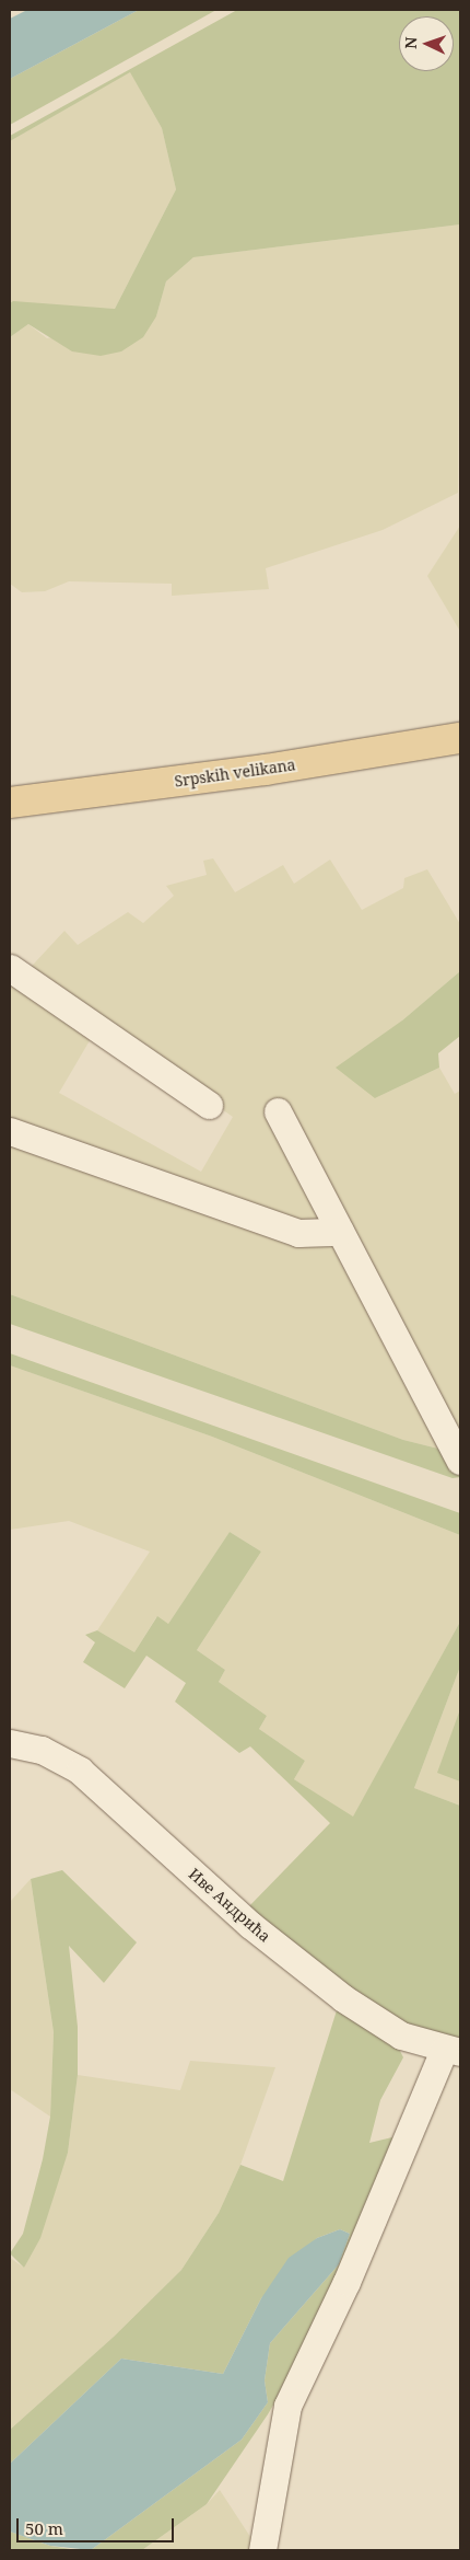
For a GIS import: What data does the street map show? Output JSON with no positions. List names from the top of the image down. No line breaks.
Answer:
{"streets":{"main road":["Srpskih velikana"],"street":["Иве Андрића"]},"scale_bar":"50 m","north":"left"}
